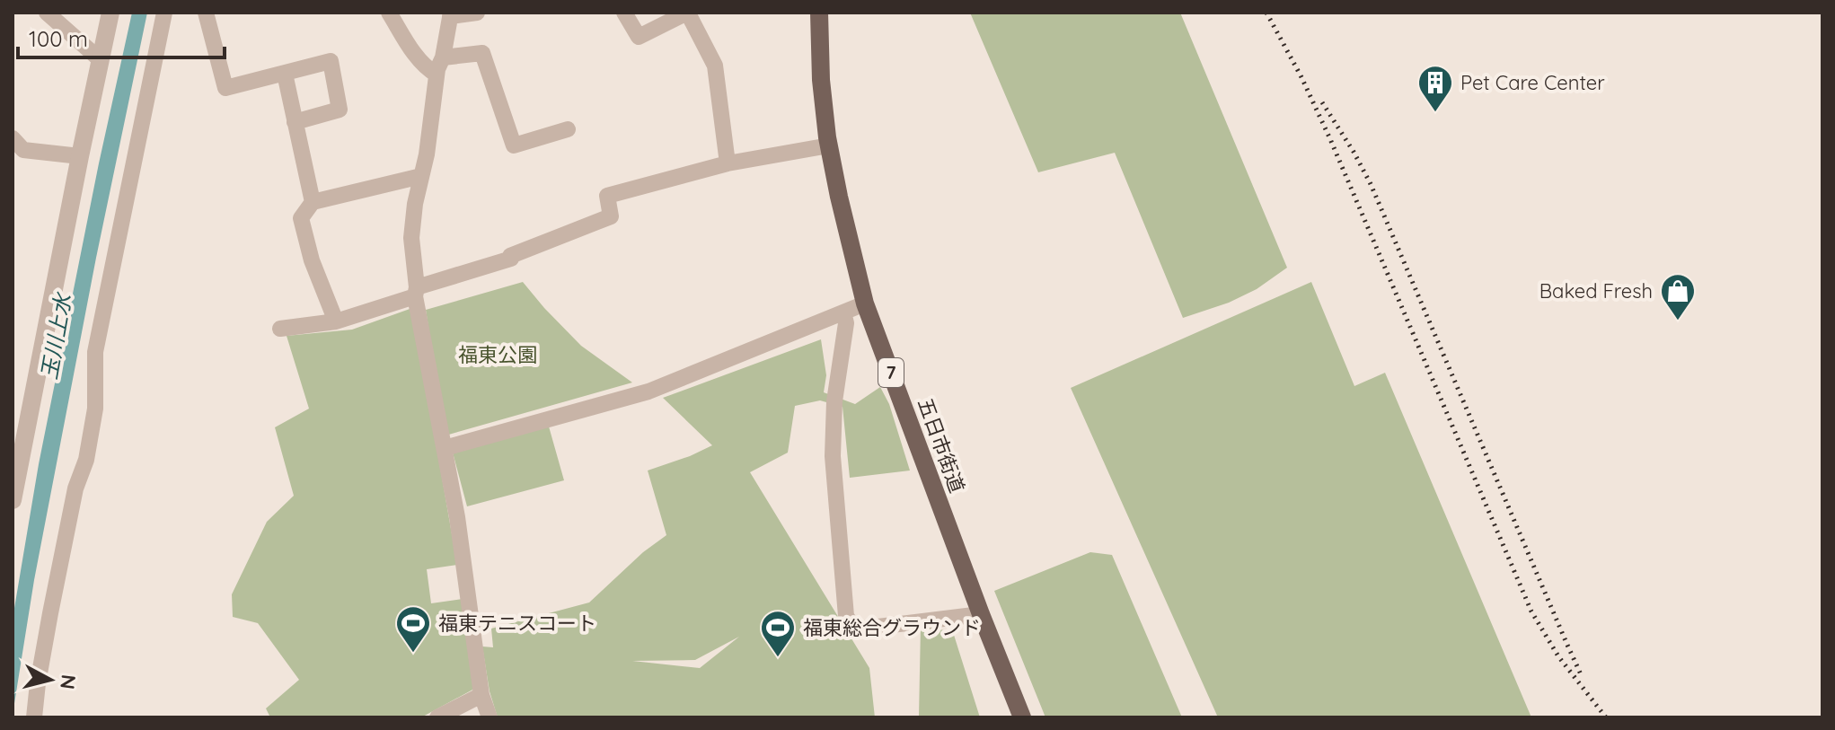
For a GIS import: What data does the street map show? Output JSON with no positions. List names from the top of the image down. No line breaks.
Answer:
{"streets":{"main road":["7","五日市街道"]},"water":["玉川上水"],"parks":["福東公園"],"places":{"building":["Pet Care Center"],"shop":["Baked Fresh"],"sports":["福東テニスコート","福東総合グラウンド"]},"scale_bar":"100 m","north":"right"}
